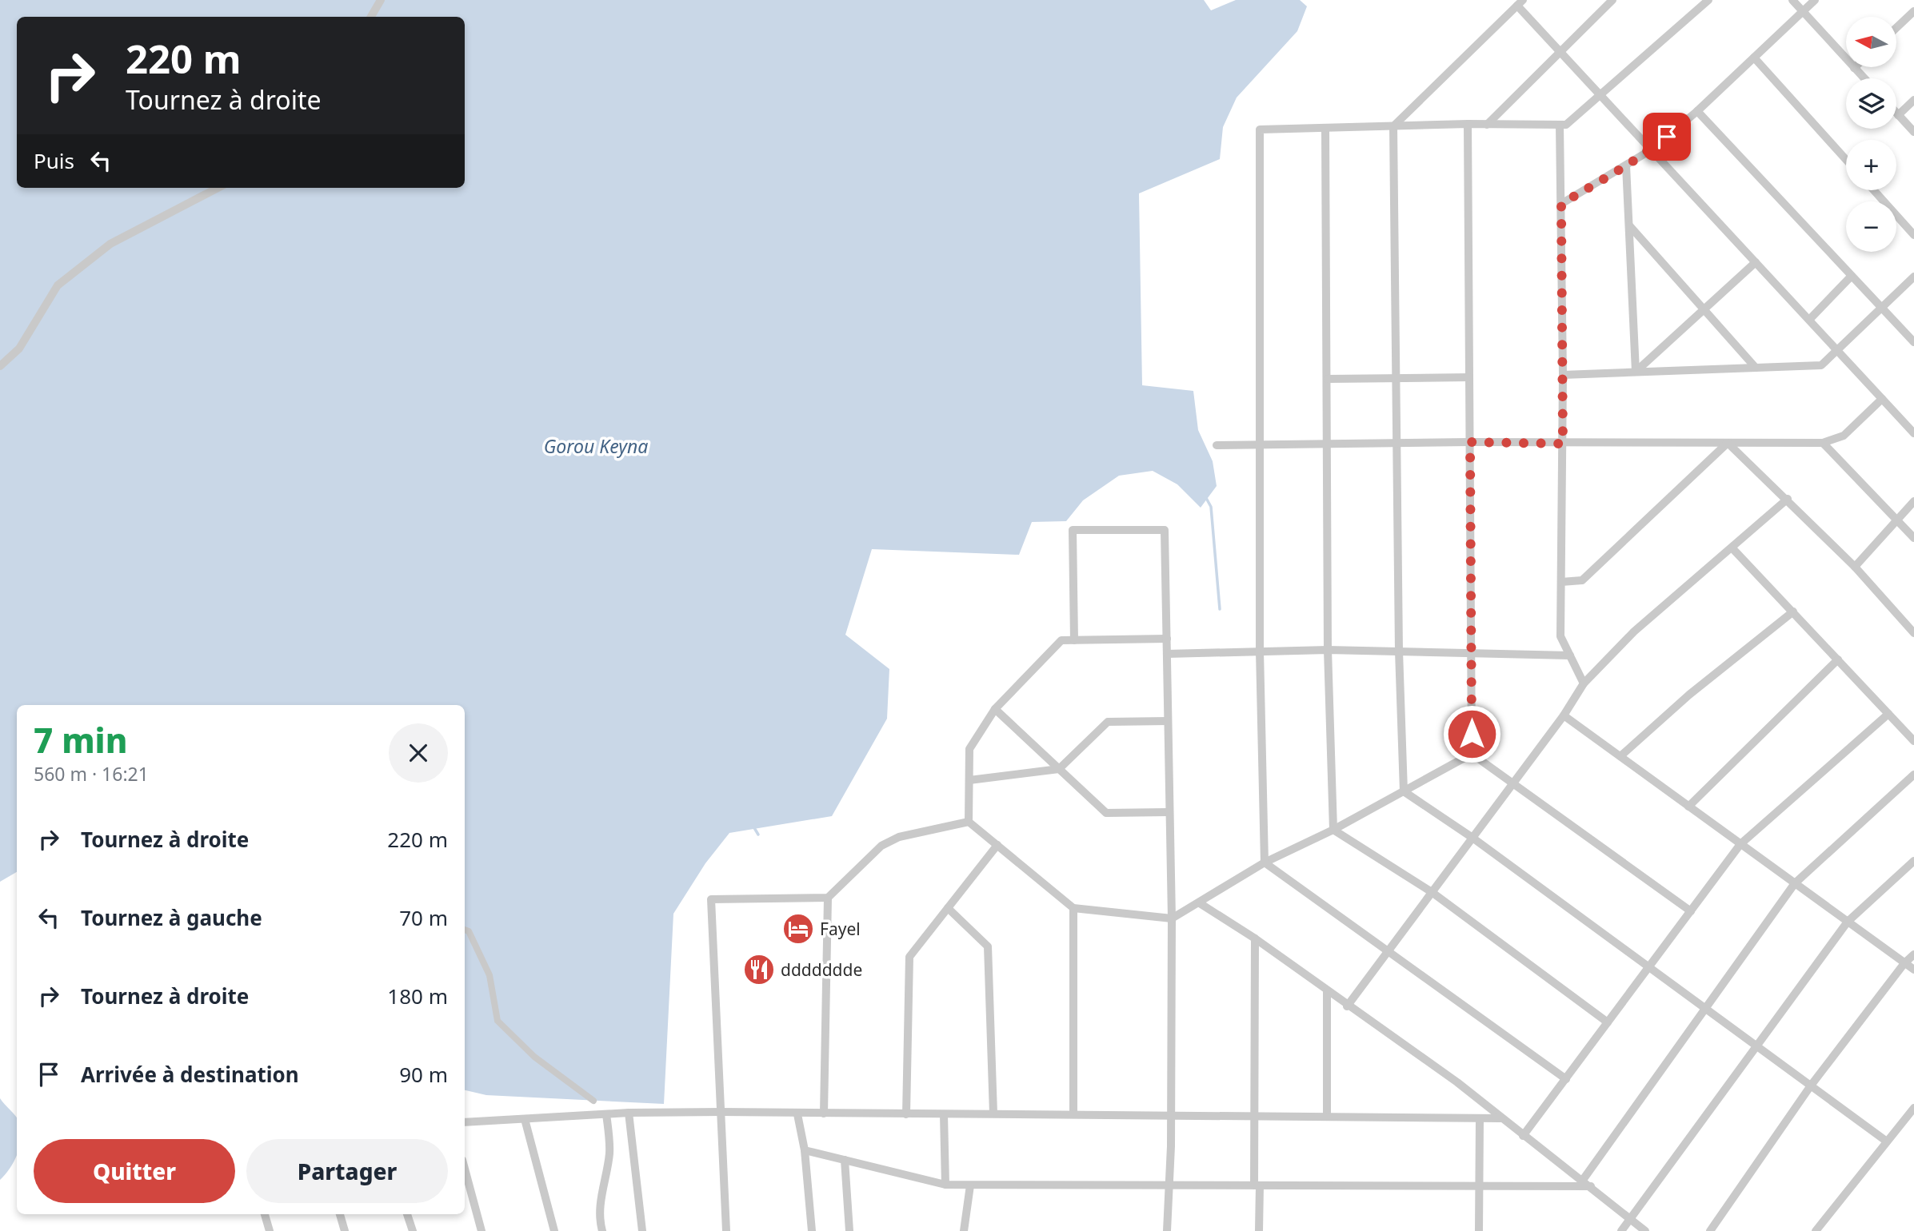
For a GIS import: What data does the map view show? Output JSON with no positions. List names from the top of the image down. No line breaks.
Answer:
{"water":["Gorou Keyna"],"places":{"hotel":["Fayel"],"restaurant":["ddddddde"]},"north":"left","page":{"map_buttons":["+","−"],"turn":["220 m","Tournez à droite"],"then":"Puis","heading":["7 min","560 m · 16:21"],"list":[{"name":"Tournez à droite","value":"220 m"},{"name":"Tournez à gauche","value":"70 m"},{"name":"Tournez à droite","value":"180 m"},{"name":"Arrivée à destination","value":"90 m"}],"buttons":["Quitter","Partager"]}}
